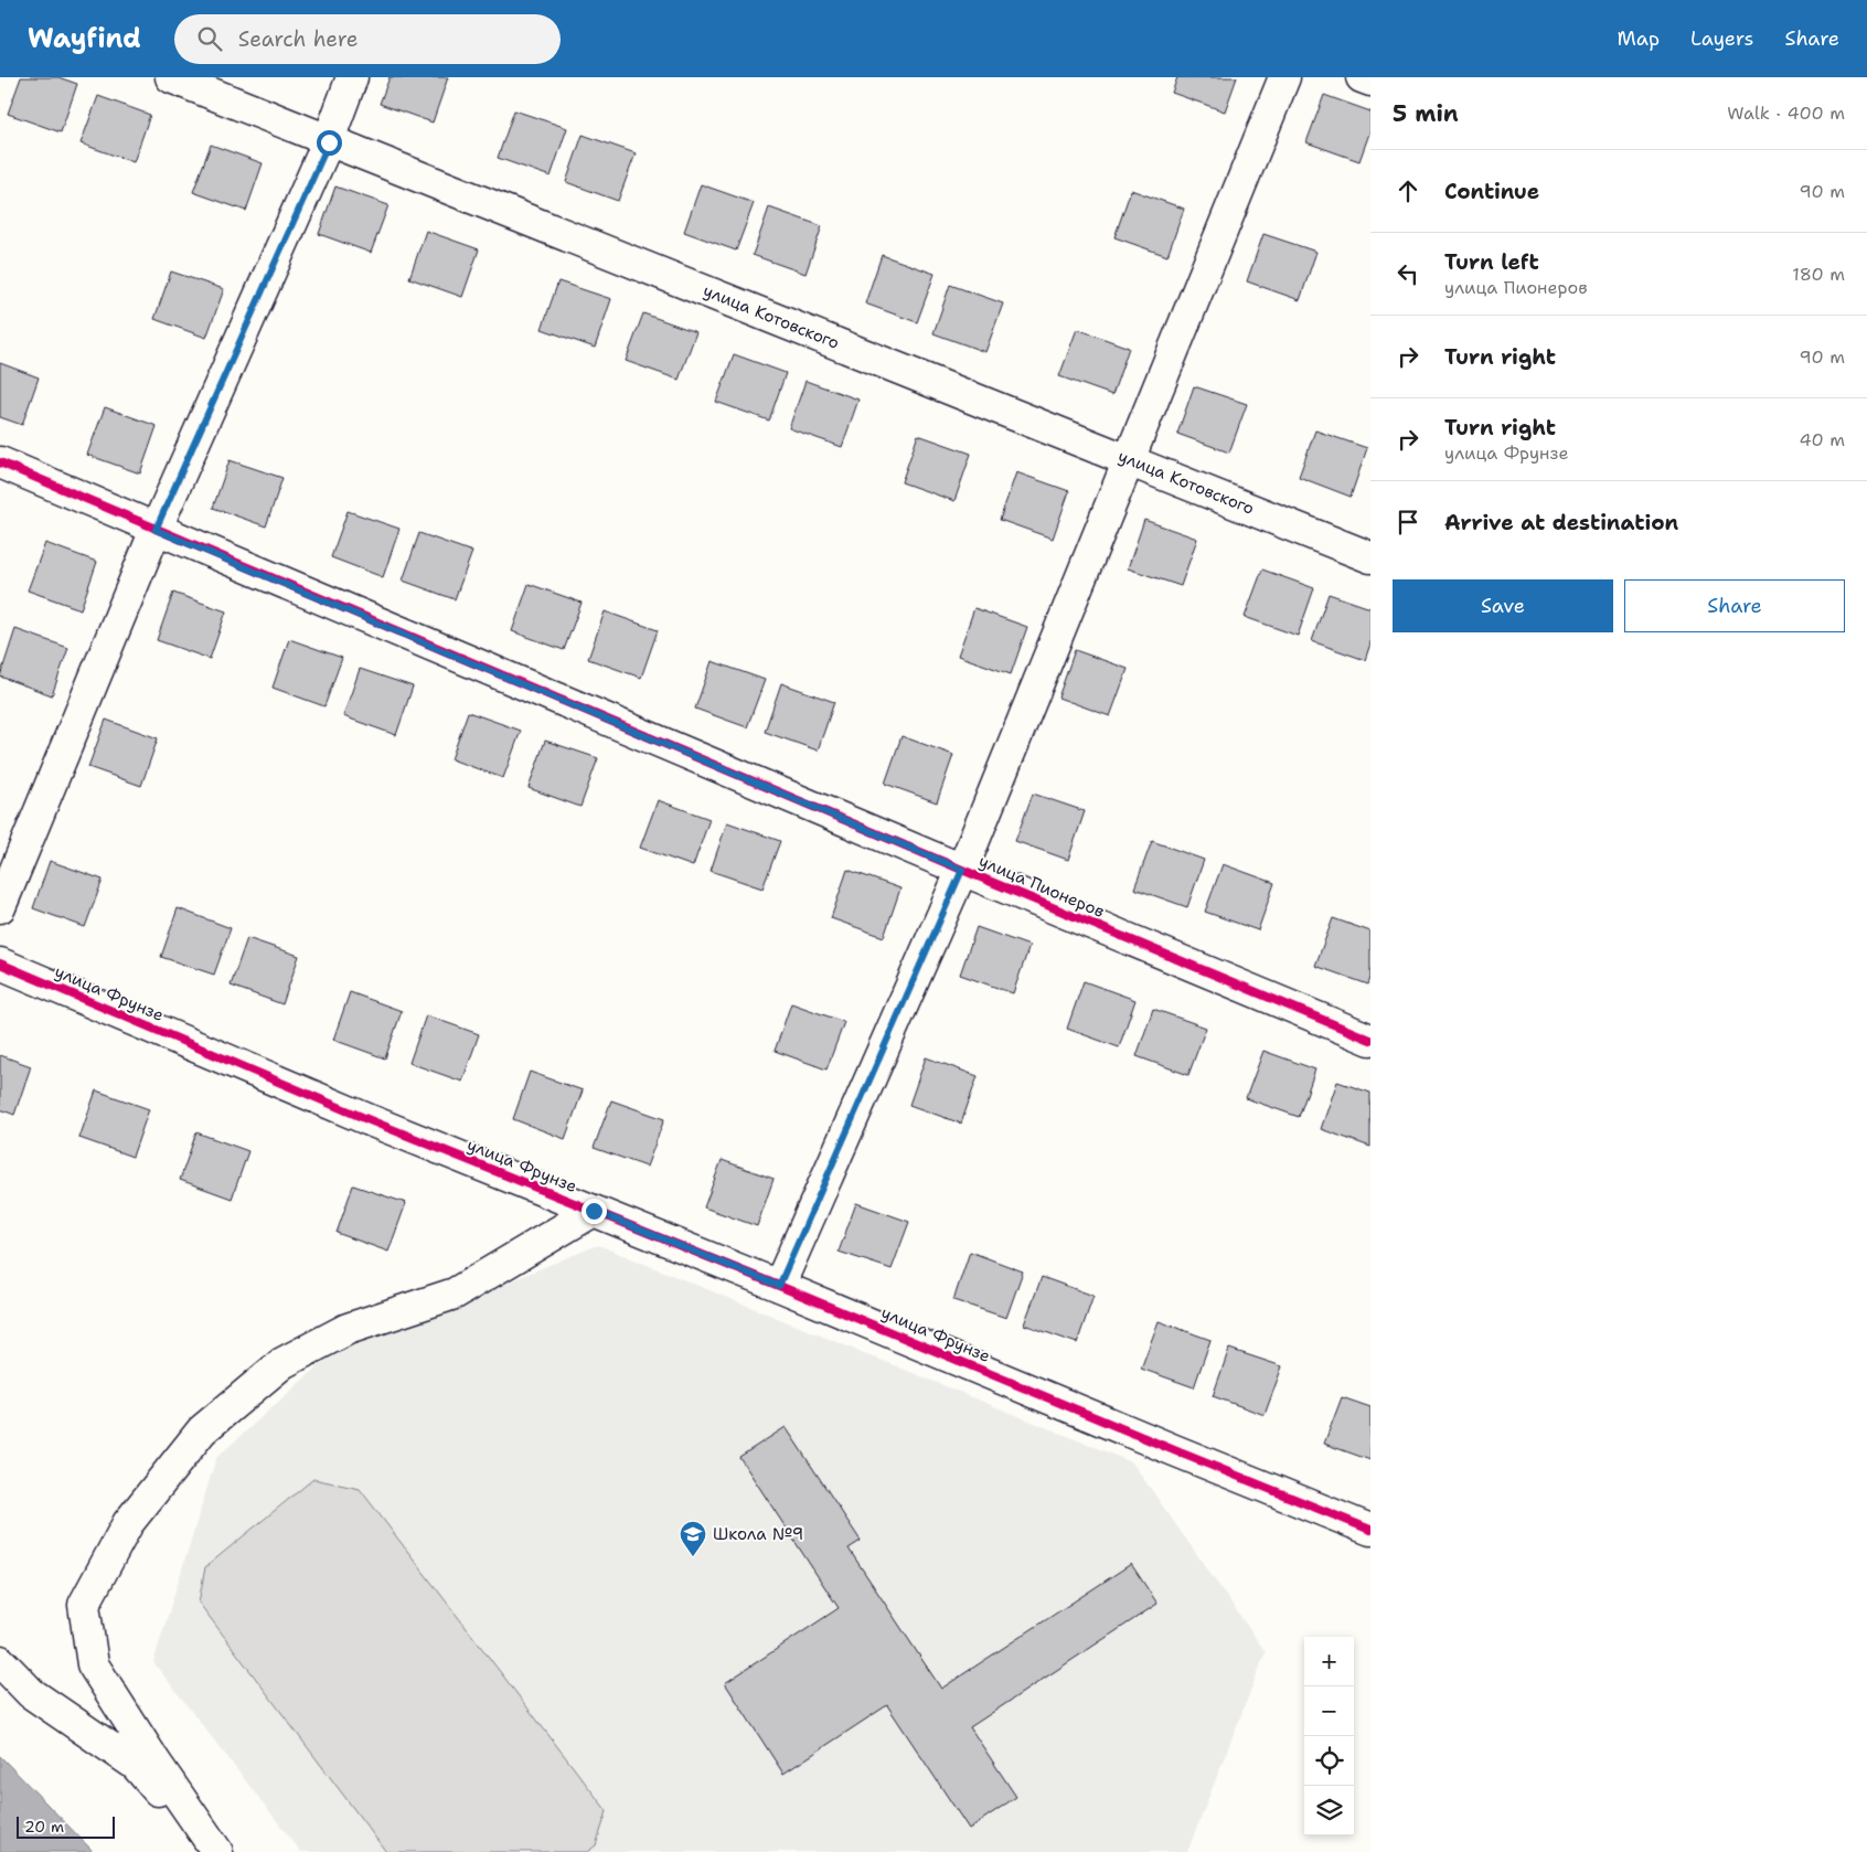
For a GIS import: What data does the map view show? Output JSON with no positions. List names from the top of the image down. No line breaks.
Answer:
{"streets":{"street":["улица Котовского","улица Пионеров","улица Фрунзе"]},"places":{"school or university":["Школа №9"]},"scale_bar":"20 m","page":{"header":"Wayfind","search":"Search here","nav":["Map","Layers","Share"],"heading":["5 min","Walk · 400 m"],"list":[["Continue","90 m"],["Turn left","улица Пионеров","180 m"],["Turn right","90 m"],["Turn right","улица Фрунзе","40 m"],"Arrive at destination"],"buttons":["Save","Share"],"map_buttons":["+","−"],"scale":"20 m"}}
